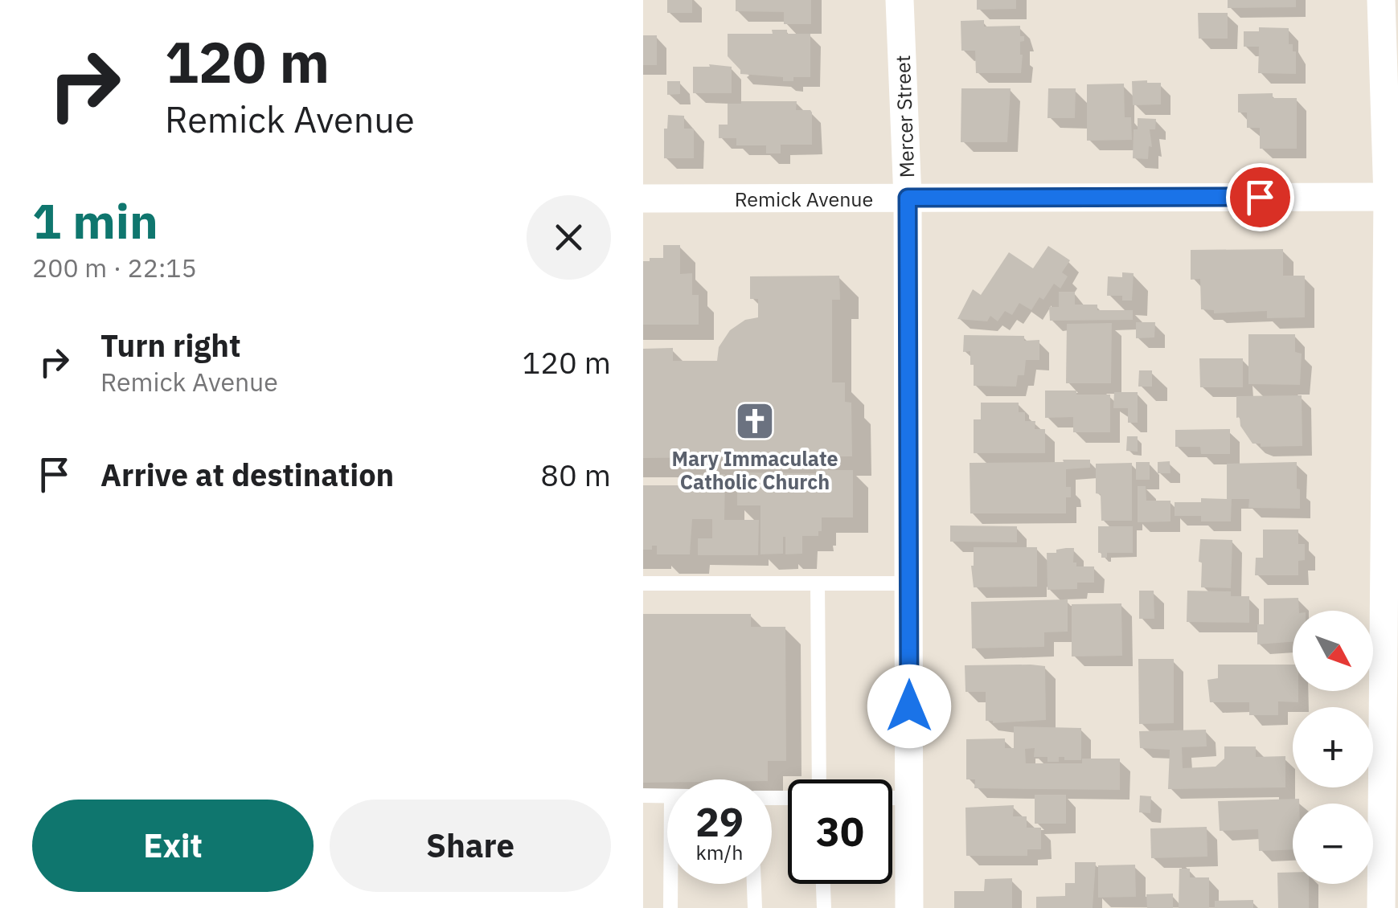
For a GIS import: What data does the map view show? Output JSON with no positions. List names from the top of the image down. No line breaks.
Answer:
{"streets":{"street":["Mercer Street","Remick Avenue"]},"crossings":[["Mercer Street","Remick Avenue"]],"places":{"church":["Mary Immaculate Catholic Church"]},"north":"bottom right","page":{"turn":["120 m","Remick Avenue"],"heading":["1 min","200 m · 22:15"],"list":[{"name":"Turn right","note":"Remick Avenue","value":"120 m"},{"name":"Arrive at destination","value":"80 m"}],"map_buttons":["+","−"],"speed":"29 km/h","limit":"30","buttons":["Exit","Share"]}}
